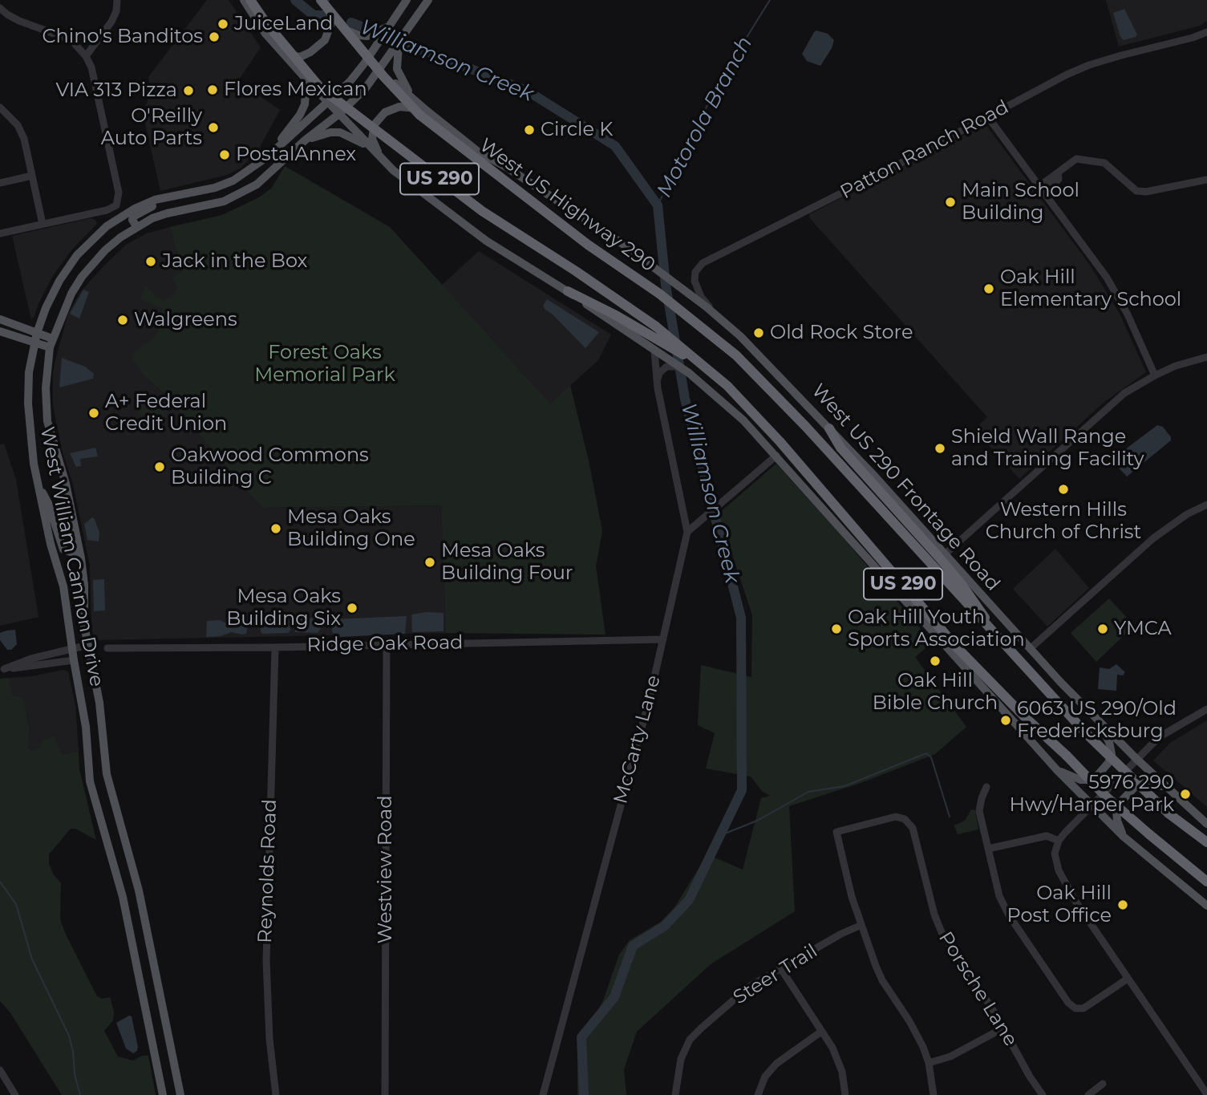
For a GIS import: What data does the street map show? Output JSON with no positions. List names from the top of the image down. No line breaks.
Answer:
{"streets":{"highway":["US 290","West US Highway 290"],"main road":["West US 290 Frontage Road","West William Cannon Drive"],"street":["Patton Ranch Road","Ridge Oak Road","McCarty Lane","Westview Road","Reynolds Road","Steer Trail","Porsche Lane"]},"crossings":[["Patton Ranch Road","West US Highway 290"],["Patton Ranch Road","West US 290 Frontage Road"],["US 290","West US Highway 290"],["West US Highway 290","West US 290 Frontage Road"],["Ridge Oak Road","McCarty Lane"],["Ridge Oak Road","Westview Road"],["Ridge Oak Road","Reynolds Road"],["Steer Trail","Porsche Lane"]],"water":["Williamson Creek","Motorola Branch"],"parks":["Forest Oaks Memorial Park"],"places":["JuiceLand","Chino's Banditos","Flores Mexican","VIA 313 Pizza","O'Reilly Auto Parts","Circle K","PostalAnnex","Main School Building","Jack in the Box","Oak Hill Elementary School","Walgreens","Old Rock Store","A+ Federal Credit Union","Shield Wall Range and Training Facility","Oakwood Commons Building C","Western Hills Church of Christ","Mesa Oaks Building One","Mesa Oaks Building Four","Mesa Oaks Building Six","Oak Hill Youth Sports Association","YMCA","Oak Hill Bible Church","6063 US 290/Old Fredericksburg","5976 290 Hwy/Harper Park","Oak Hill Post Office"]}
